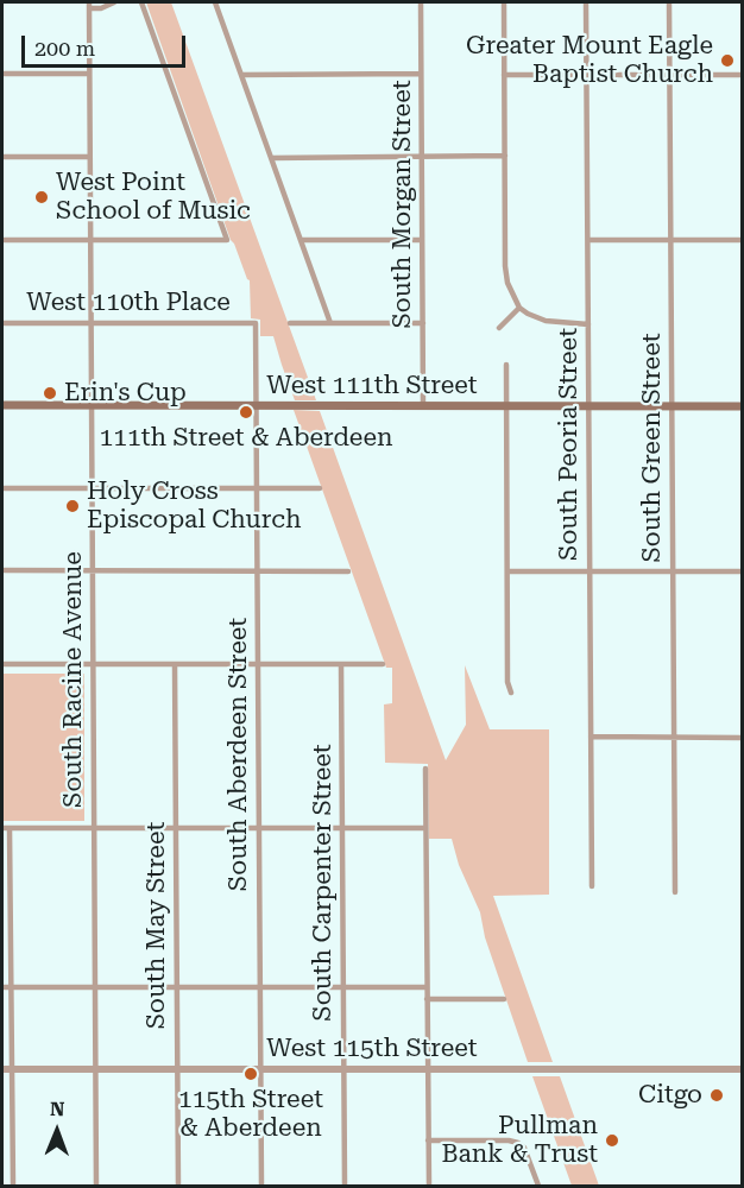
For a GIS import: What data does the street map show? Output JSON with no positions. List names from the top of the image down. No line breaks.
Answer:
{"streets":{"main road":["West 111th Street"],"street":["South Morgan Street","West 110th Place","South Peoria Street","South Green Street","South Racine Avenue","South Aberdeen Street","South Carpenter Street","South May Street","West 115th Street"]},"crossings":[["South Morgan Street","West 111th Street"],["West 110th Place","South Racine Avenue"],["West 110th Place","South Aberdeen Street"],["West 111th Street","South Peoria Street"],["West 111th Street","South Green Street"],["West 111th Street","South Racine Avenue"],["West 111th Street","South Aberdeen Street"],["South Racine Avenue","West 115th Street"],["South Aberdeen Street","West 115th Street"],["South Carpenter Street","West 115th Street"],["South May Street","West 115th Street"]],"places":["Greater Mount Eagle Baptist Church","West Point School of Music","Erin's Cup","111th Street & Aberdeen","Holy Cross Episcopal Church","115th Street & Aberdeen","Citgo","Pullman Bank & Trust"],"scale_bar":"200 m","north":"top"}
